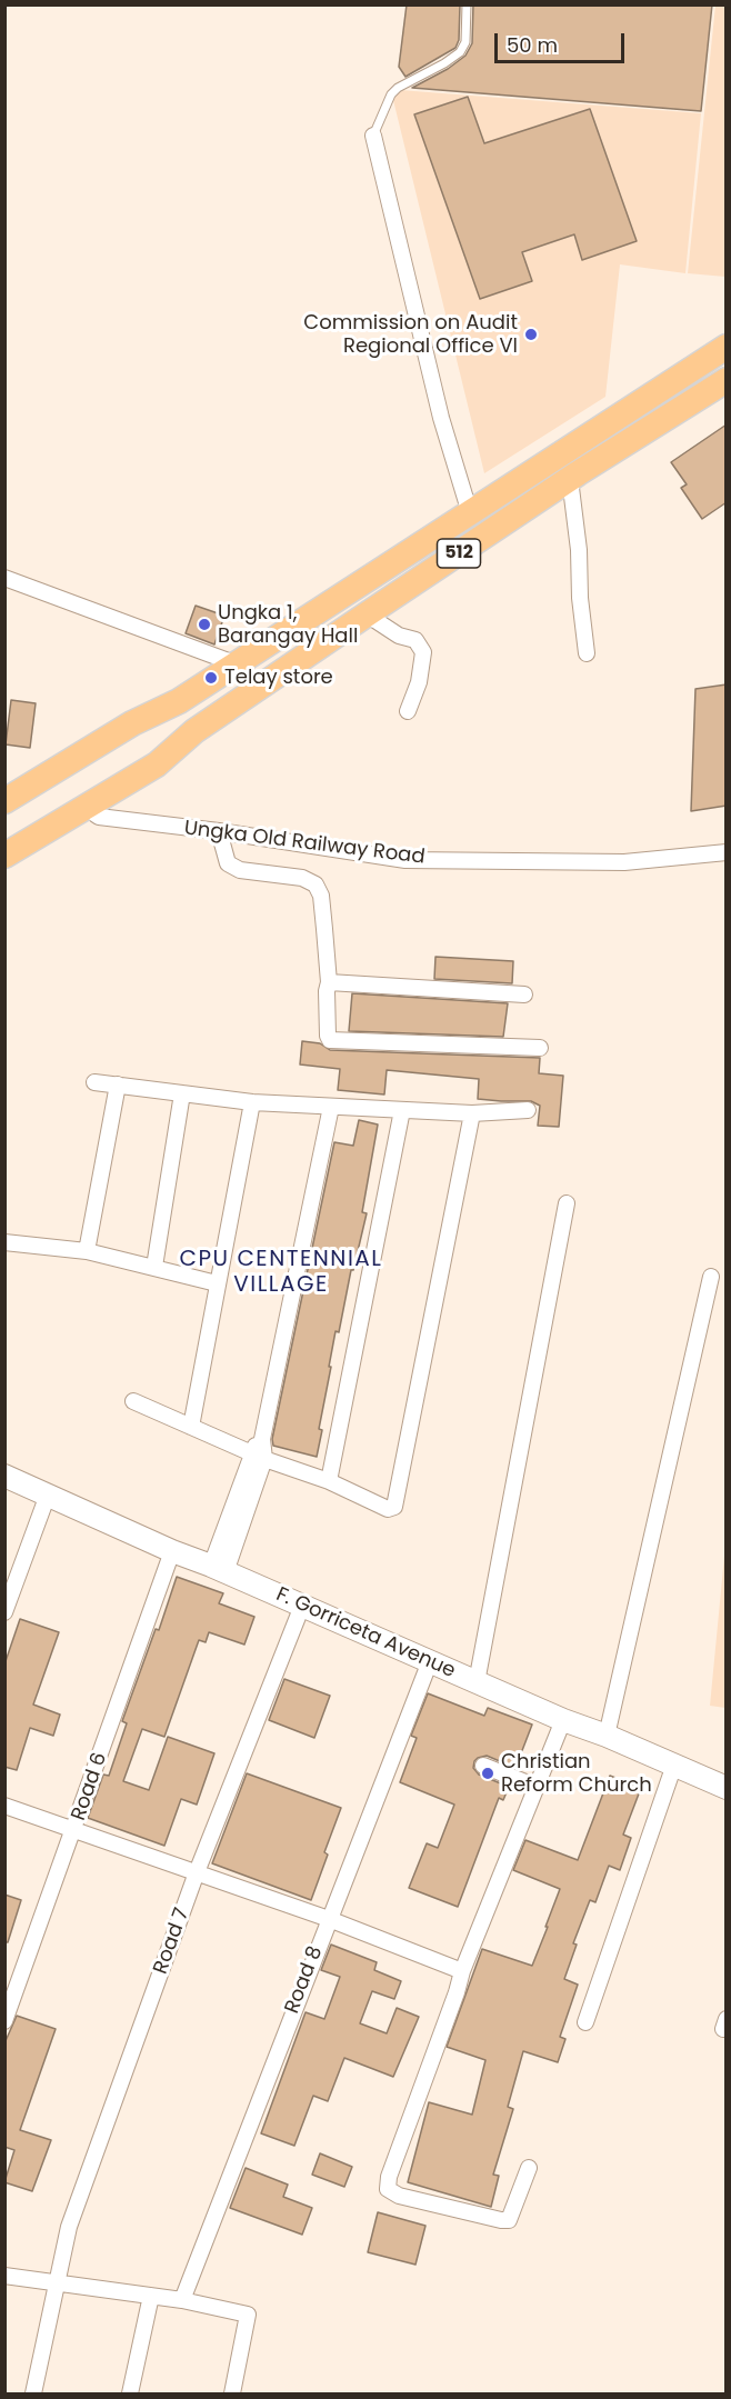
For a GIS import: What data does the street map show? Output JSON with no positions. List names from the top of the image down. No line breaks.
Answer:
{"streets":{"main road":["512","F. Gorriceta Avenue"],"street":["Ungka Old Railway Road","Road 6","Road 7","Road 8"]},"crossings":[["512","Ungka Old Railway Road"],["F. Gorriceta Avenue","Road 6"],["F. Gorriceta Avenue","Road 7"],["F. Gorriceta Avenue","Road 8"]],"districts":["CPU CENTENNIAL VILLAGE"],"places":["Commission on Audit Regional Office VI","Ungka 1, Barangay Hall","Telay store","Christian Reform Church"],"scale_bar":"50 m"}
